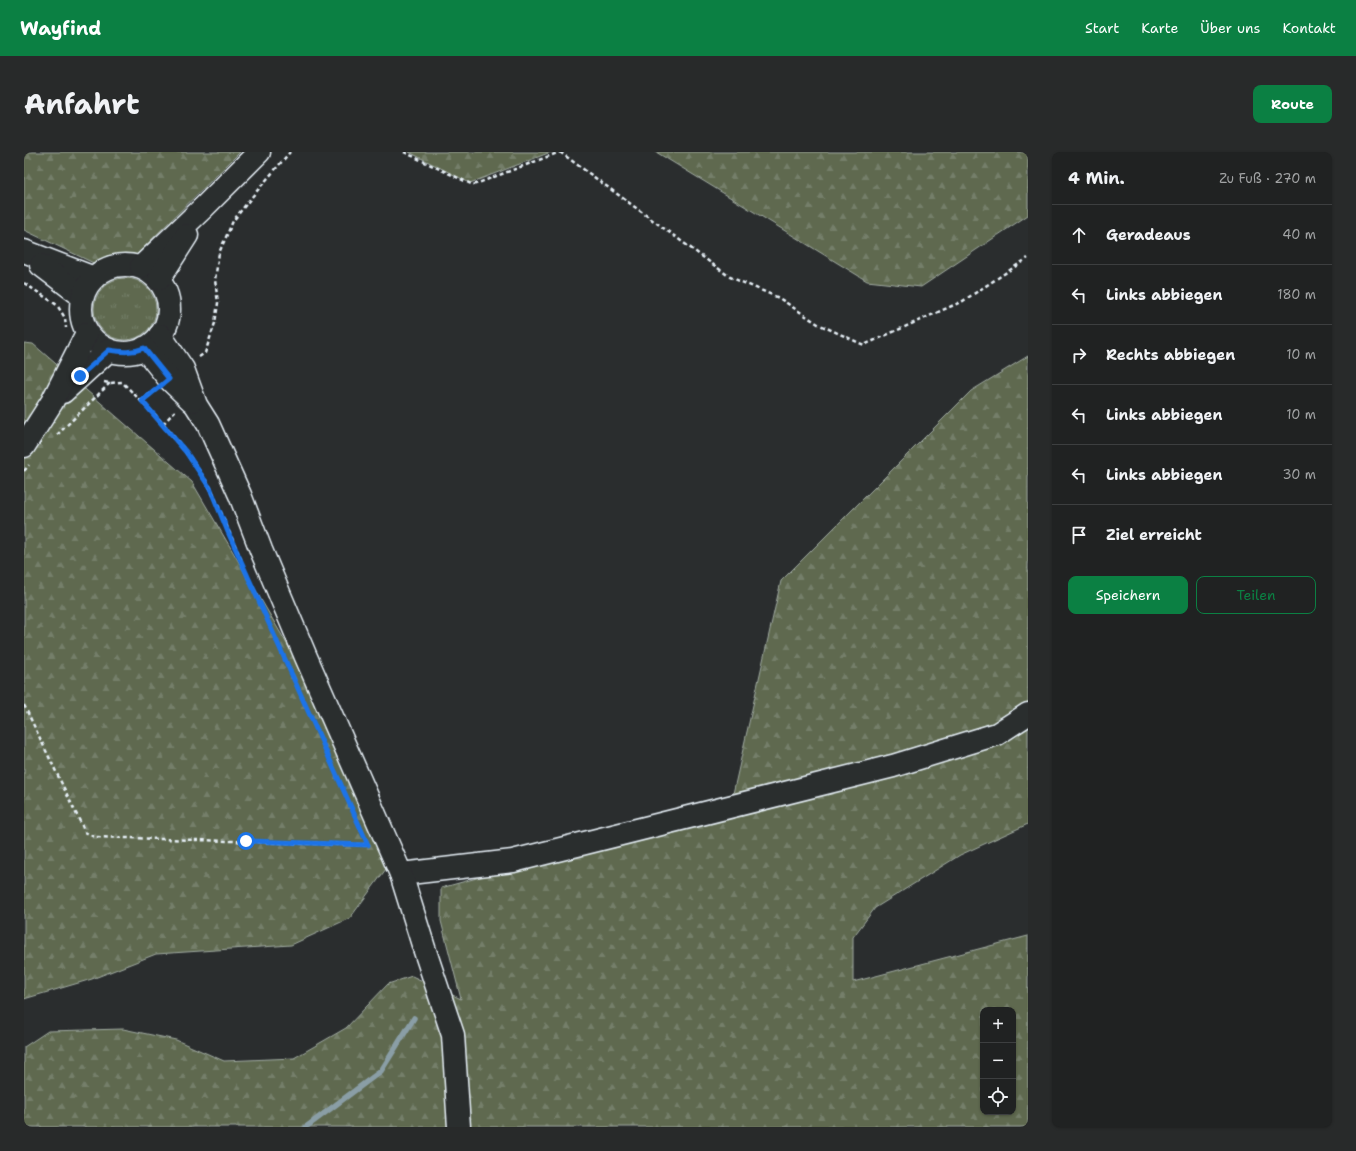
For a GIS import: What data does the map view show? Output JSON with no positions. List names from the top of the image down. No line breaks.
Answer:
{"page":{"header":"Wayfind","nav":["Start","Karte","Über uns","Kontakt"],"title":"Anfahrt","buttons":["Route",["Speichern","Teilen"]],"heading":["4 Min.","Zu Fuß · 270 m"],"list":[["Geradeaus","40 m"],["Links abbiegen","180 m"],["Rechts abbiegen","10 m"],["Links abbiegen","10 m"],["Links abbiegen","30 m"],"Ziel erreicht"],"map_buttons":["+","−"]}}
